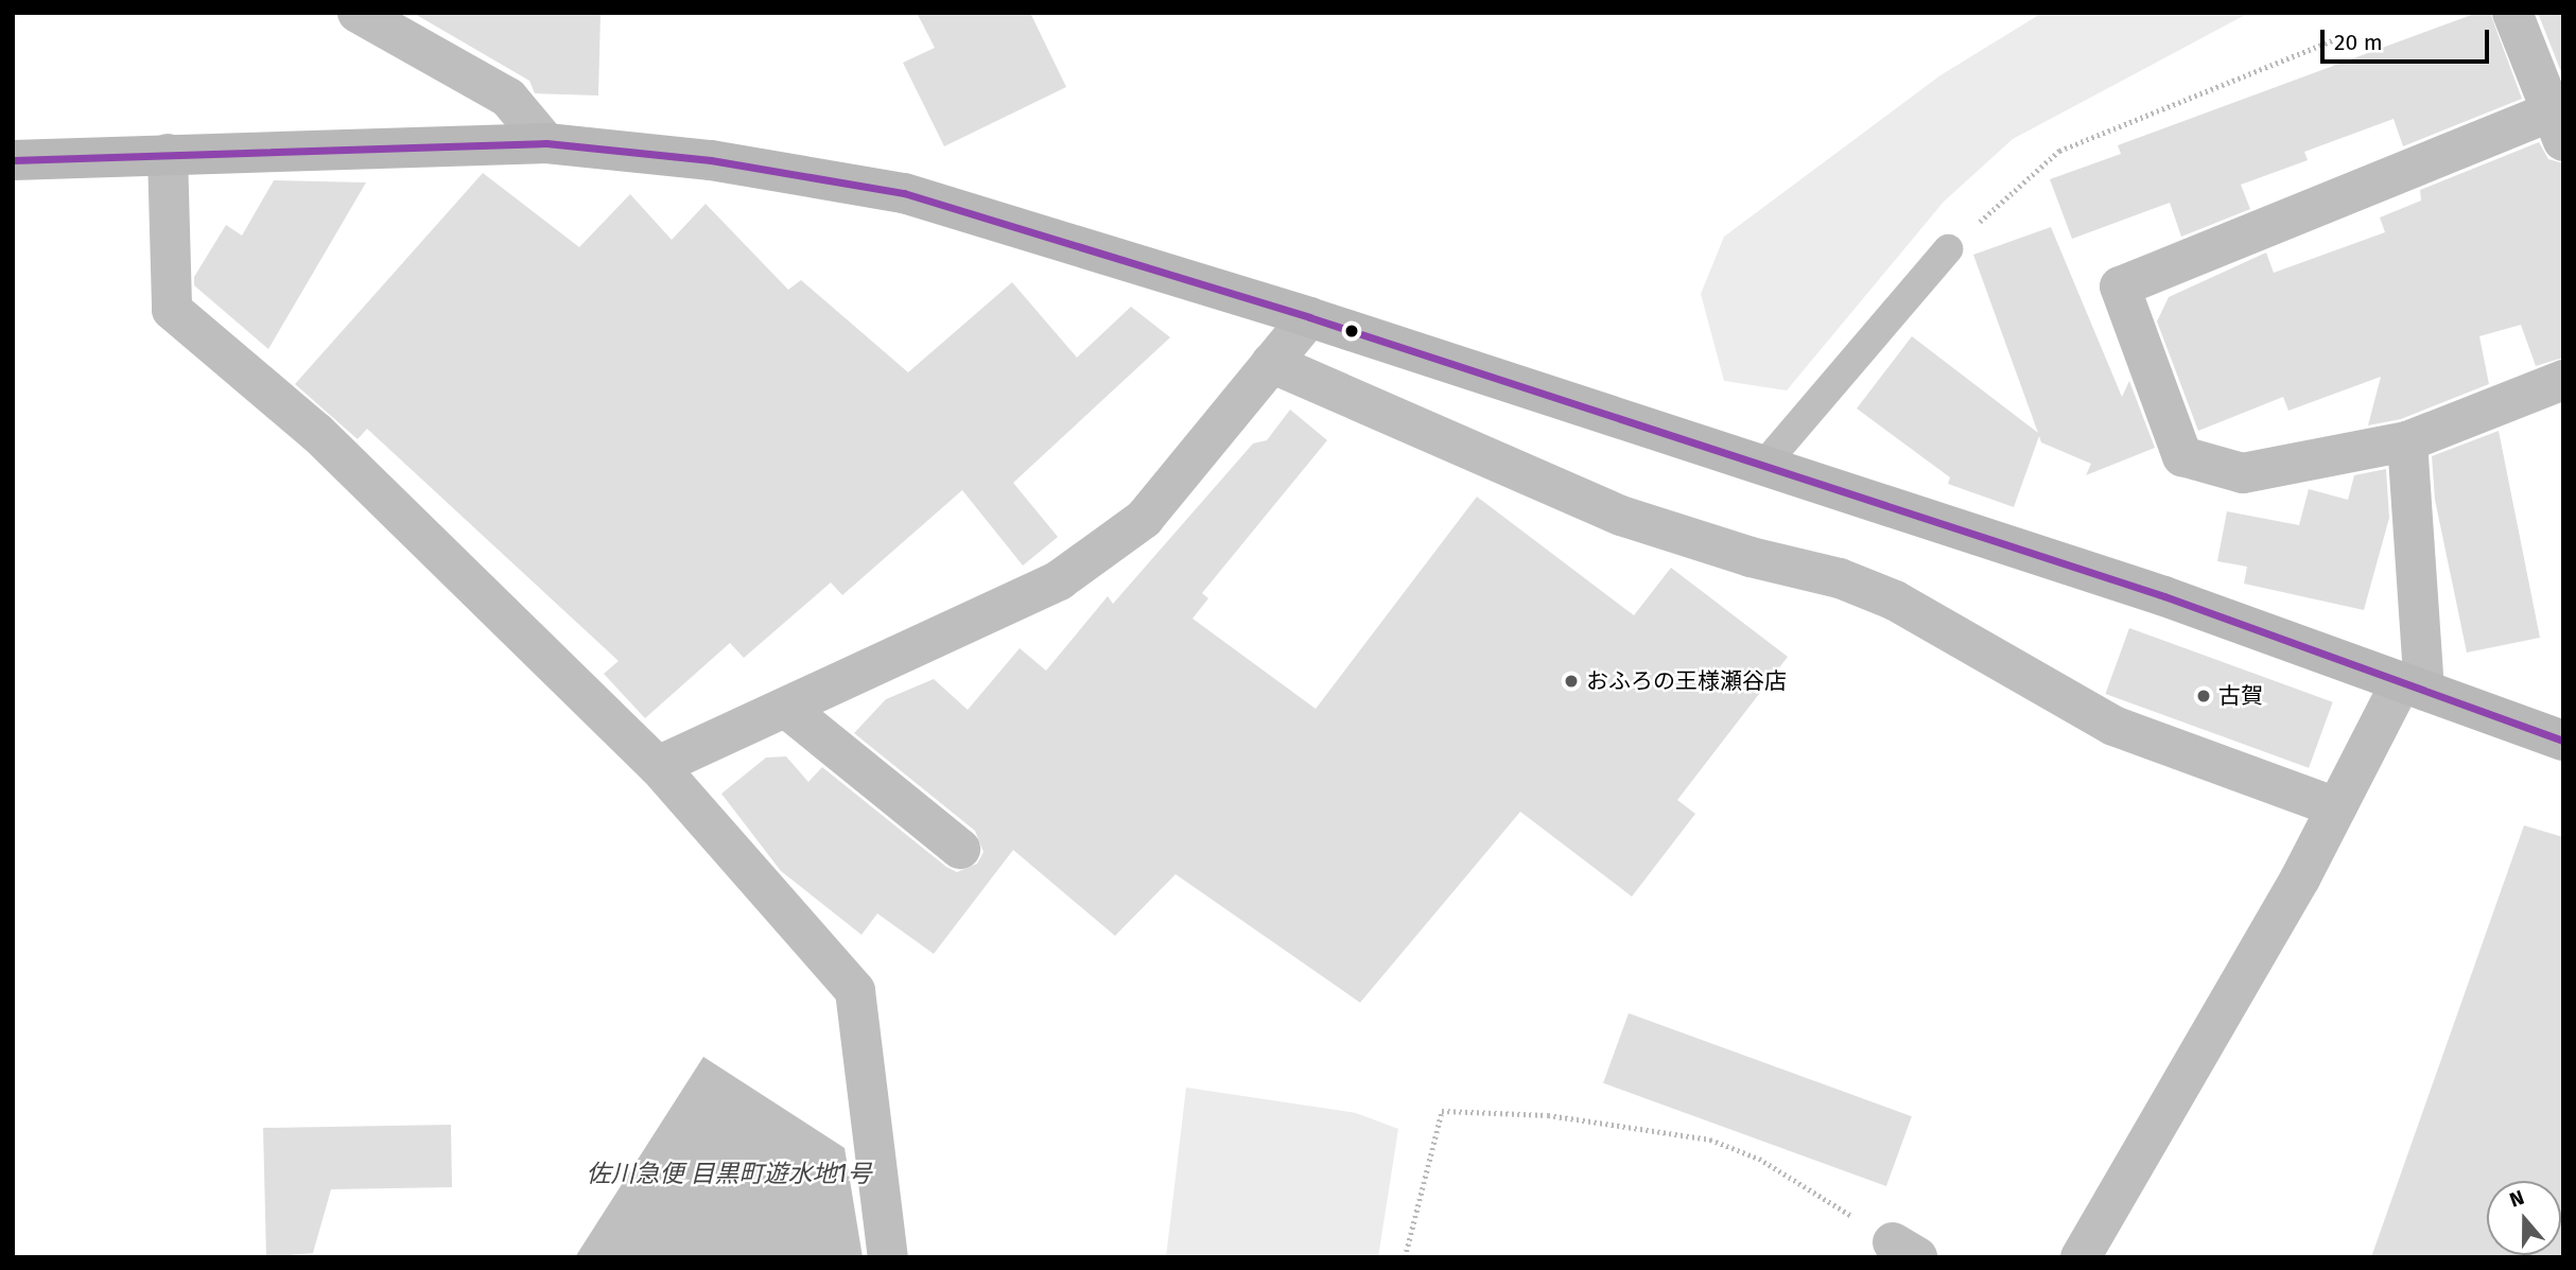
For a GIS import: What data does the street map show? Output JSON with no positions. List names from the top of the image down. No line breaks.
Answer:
{"water":["佐川急便 目黒町遊水地1号"],"places":["おふろの王様瀬谷店","古賀"],"scale_bar":"20 m","north":"top"}
